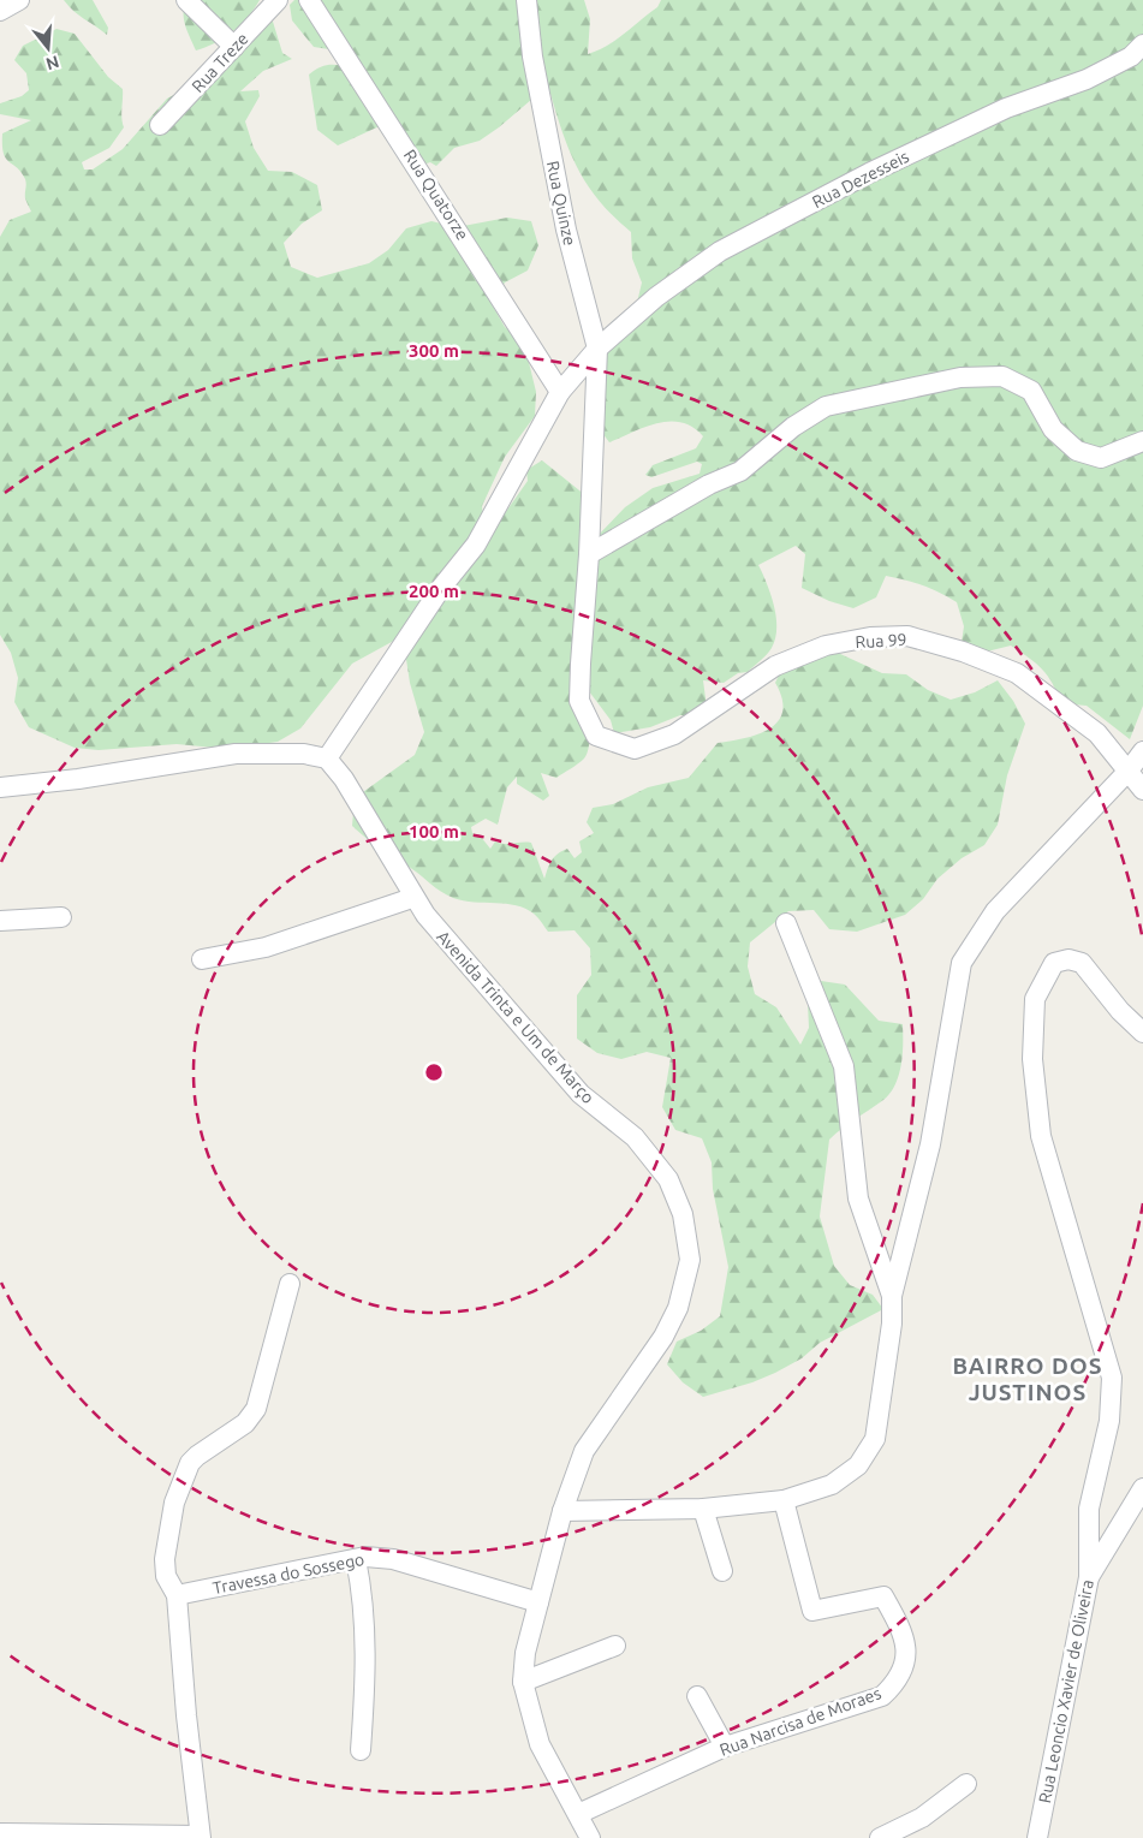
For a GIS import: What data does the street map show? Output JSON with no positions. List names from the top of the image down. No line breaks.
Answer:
{"streets":{"street":["Rua Treze","Rua Dezesseis","Rua Quatorze","Rua Quinze","Rua 99","Avenida Trinta e Um de Março","Travessa do Sossego","Rua Leoncio Xavier de Oliveira","Rua Narcisa de Moraes"]},"crossings":[["Rua Dezesseis","Rua Quinze"],["Rua Quinze","Rua 99"],["Avenida Trinta e Um de Março","Travessa do Sossego"],["Avenida Trinta e Um de Março","Rua Narcisa de Moraes"]],"districts":["BAIRRO DOS JUSTINOS"],"north":"bottom","rings":["300 m","200 m","100 m"]}
